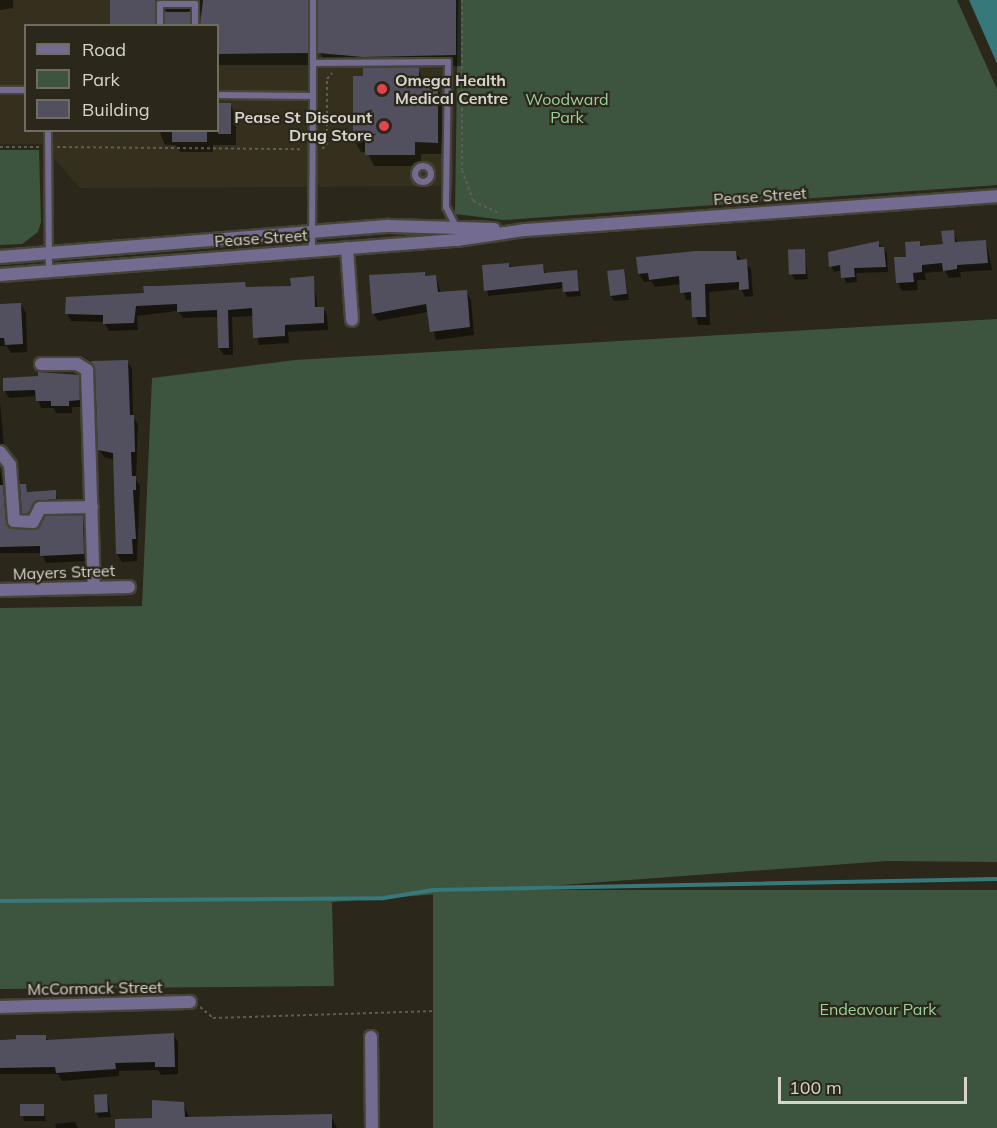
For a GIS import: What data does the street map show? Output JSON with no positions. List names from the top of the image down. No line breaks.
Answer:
{"streets":{"street":["Pease Street","Mayers Street","McCormack Street"]},"parks":["Woodward Park","Endeavour Park"],"places":["Omega Health Medical Centre","Pease St Discount Drug Store"],"legend":["Road","Park","Building"],"scale_bar":"100 m"}
